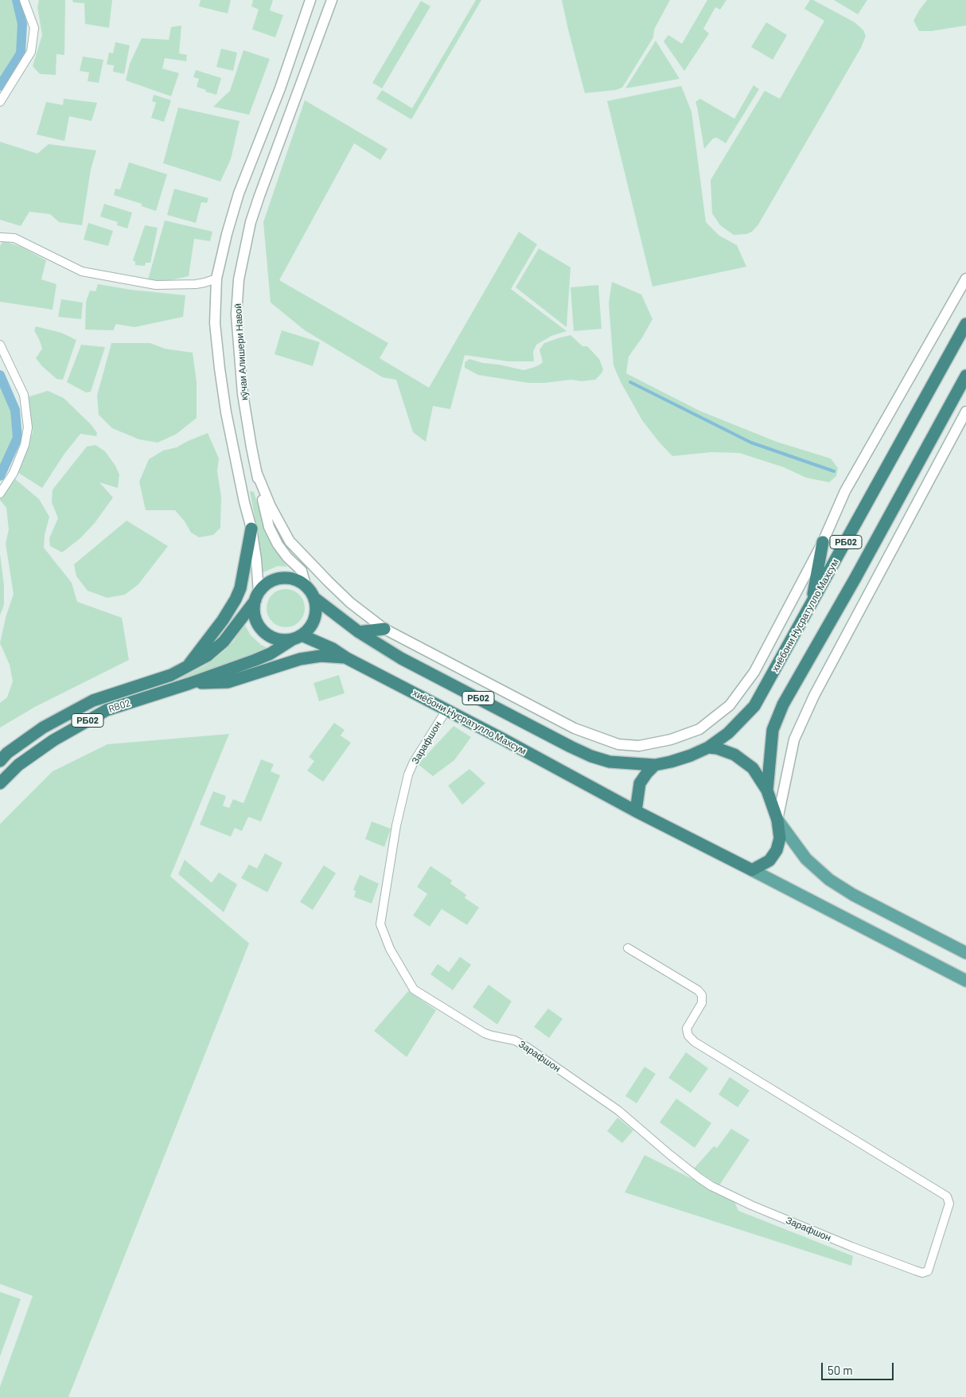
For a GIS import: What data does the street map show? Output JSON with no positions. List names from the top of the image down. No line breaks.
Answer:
{"streets":{"highway":["РБ02","хиёбони Нусратулло Махсум","RB02"],"street":["кӯчаи Алишери Навоӣ","Зарафшон"]},"crossings":[["кӯчаи Алишери Навоӣ","РБ02"],["кӯчаи Алишери Навоӣ","хиёбони Нусратулло Махсум"],["РБ02","хиёбони Нусратулло Махсум"],["РБ02","RB02"],["хиёбони Нусратулло Махсум","Зарафшон"]],"scale_bar":"50 m"}
